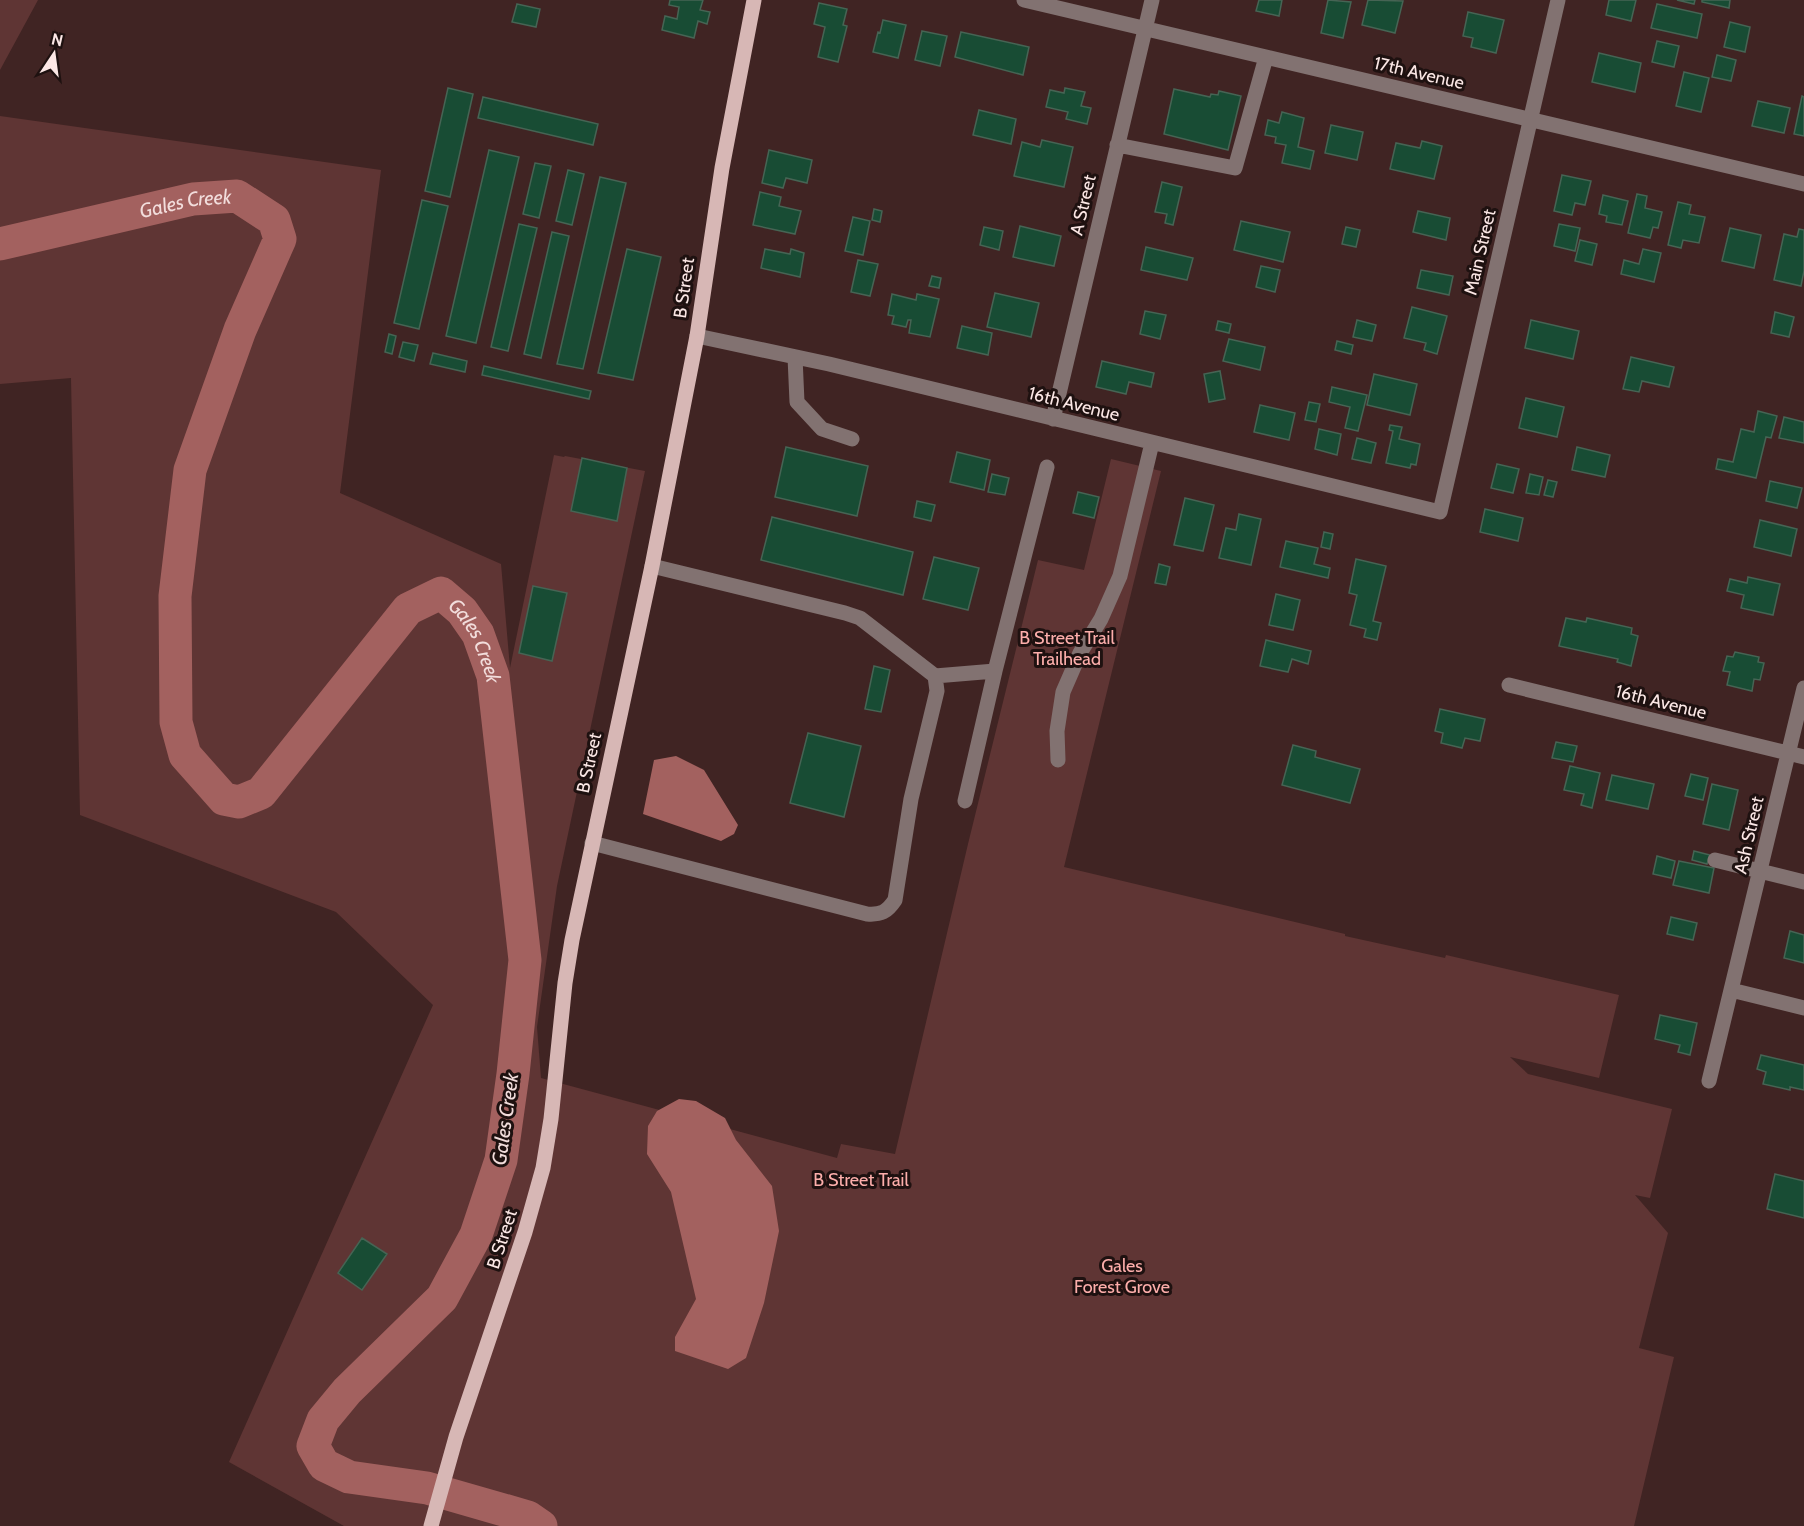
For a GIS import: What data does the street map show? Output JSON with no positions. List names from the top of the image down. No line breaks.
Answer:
{"streets":{"main road":["B Street"],"street":["17th Avenue","A Street","Main Street","16th Avenue","Ash Street"]},"crossings":[["17th Avenue","A Street"],["17th Avenue","Main Street"],["A Street","16th Avenue"],["Main Street","16th Avenue"],["B Street","16th Avenue"],["16th Avenue","Ash Street"]],"water":["Gales Creek"],"parks":["B Street Trail Trailhead","B Street Trail","Gales Forest Grove"],"north":"top"}
